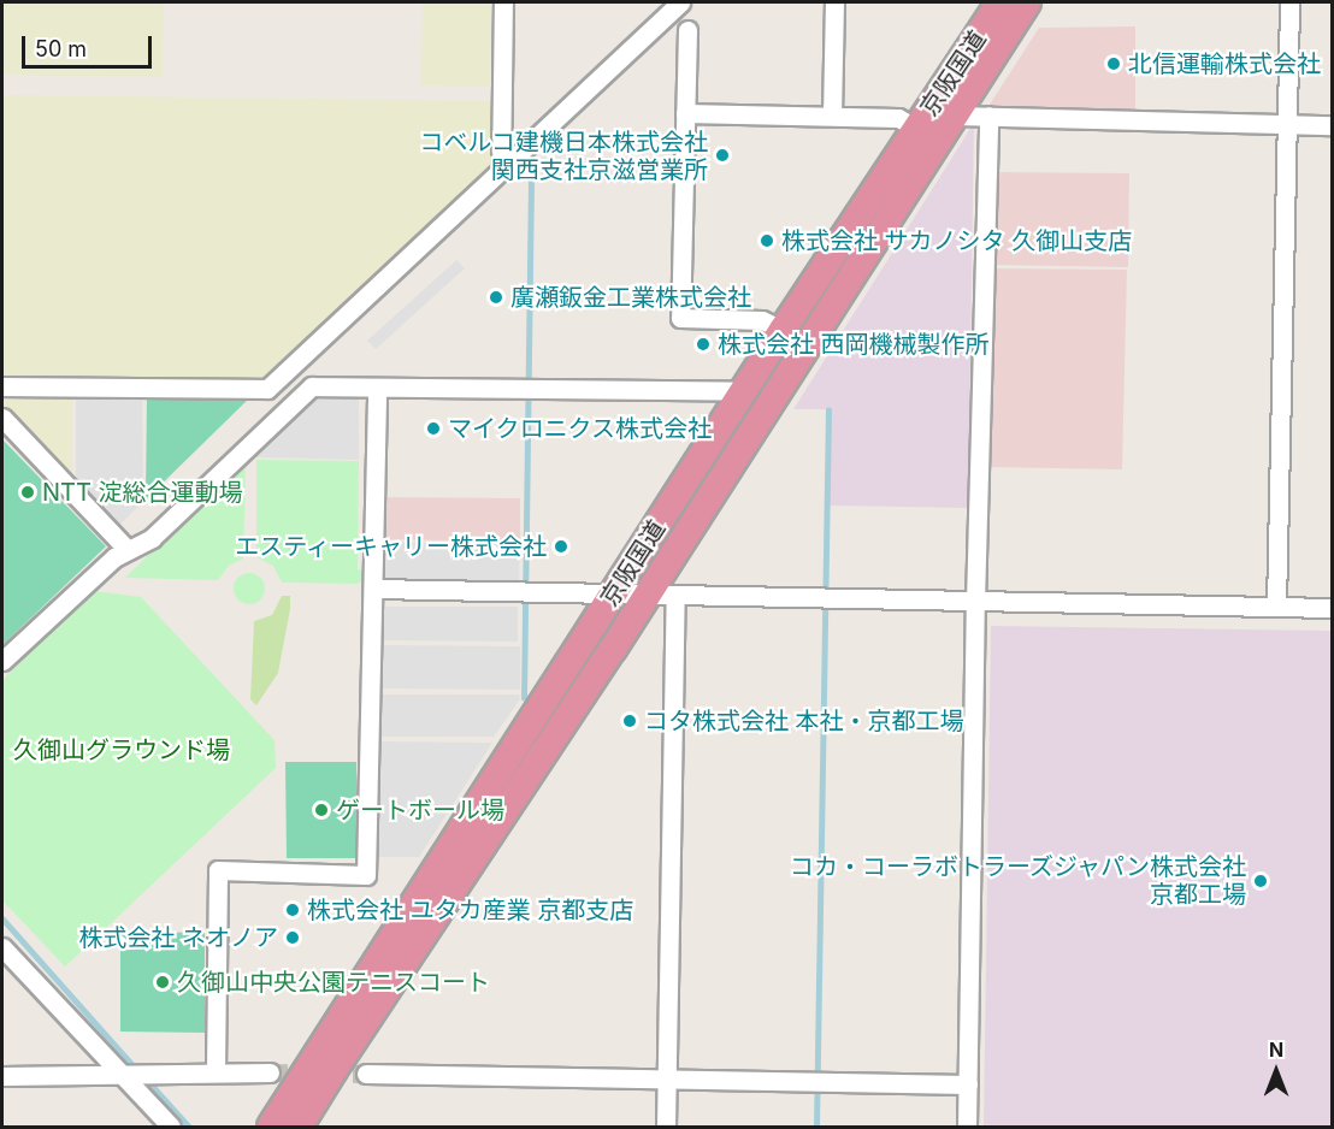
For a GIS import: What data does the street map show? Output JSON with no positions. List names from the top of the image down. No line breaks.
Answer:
{"streets":{"highway":["京阪国道"]},"parks":["久御山グラウンド場"],"places":["北信運輸株式会社","コベルコ建機日本株式会社 関西支社京滋営業所","株式会社 サカノシタ 久御山支店","廣瀬鈑金工業株式会社","株式会社 西岡機械製作所","マイクロニクス株式会社","NTT 淀総合運動場","エスティーキャリー株式会社","コタ株式会社 本社・京都工場","ゲートボール場","コカ・コーラボトラーズジャパン株式会社 京都工場","株式会社 ユタカ産業 京都支店","株式会社 ネオノア","久御山中央公園テニスコート"],"scale_bar":"50 m","north":"top"}
